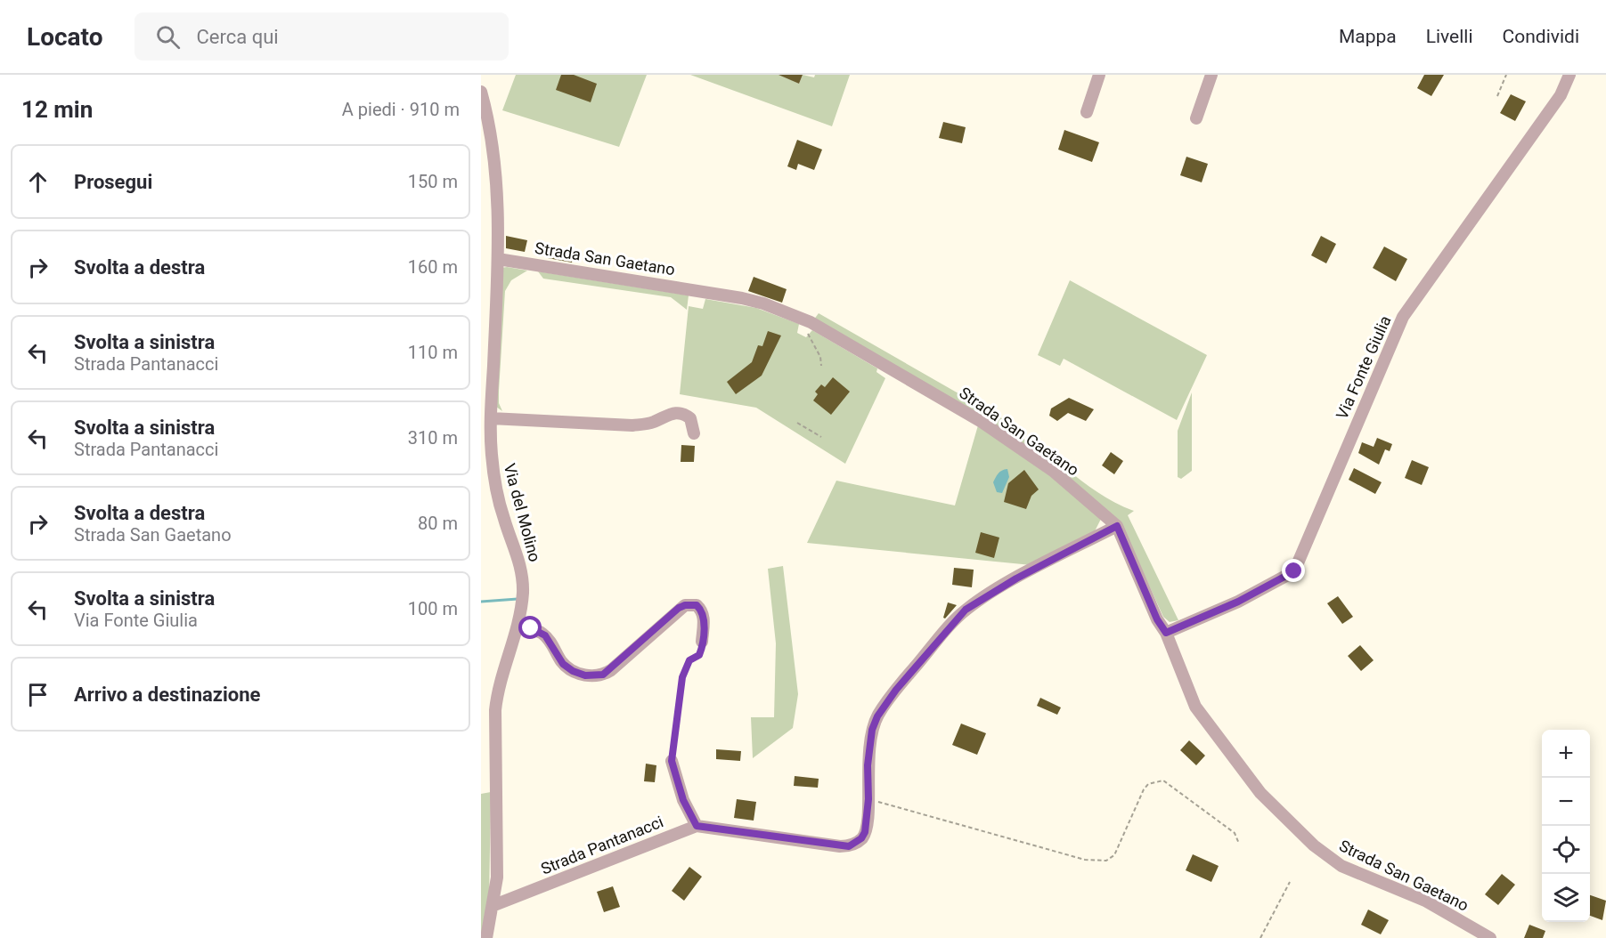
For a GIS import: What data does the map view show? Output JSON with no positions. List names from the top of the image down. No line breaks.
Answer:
{"streets":{"street":["Strada San Gaetano","Via Fonte Giulia","Via del Molino","Strada Pantanacci"]},"crossings":[["Strada San Gaetano","Via Fonte Giulia"],["Strada San Gaetano","Via del Molino"],["Strada San Gaetano","Strada Pantanacci"],["Via del Molino","Strada Pantanacci"]],"page":{"header":"Locato","search":"Cerca qui","nav":["Mappa","Livelli","Condividi"],"heading":["12 min","A piedi · 910 m"],"list":[["Prosegui","150 m"],["Svolta a destra","160 m"],["Svolta a sinistra","Strada Pantanacci","110 m"],["Svolta a sinistra","Strada Pantanacci","310 m"],["Svolta a destra","Strada San Gaetano","80 m"],["Svolta a sinistra","Via Fonte Giulia","100 m"],"Arrivo a destinazione"],"map_buttons":["+","−"]}}
